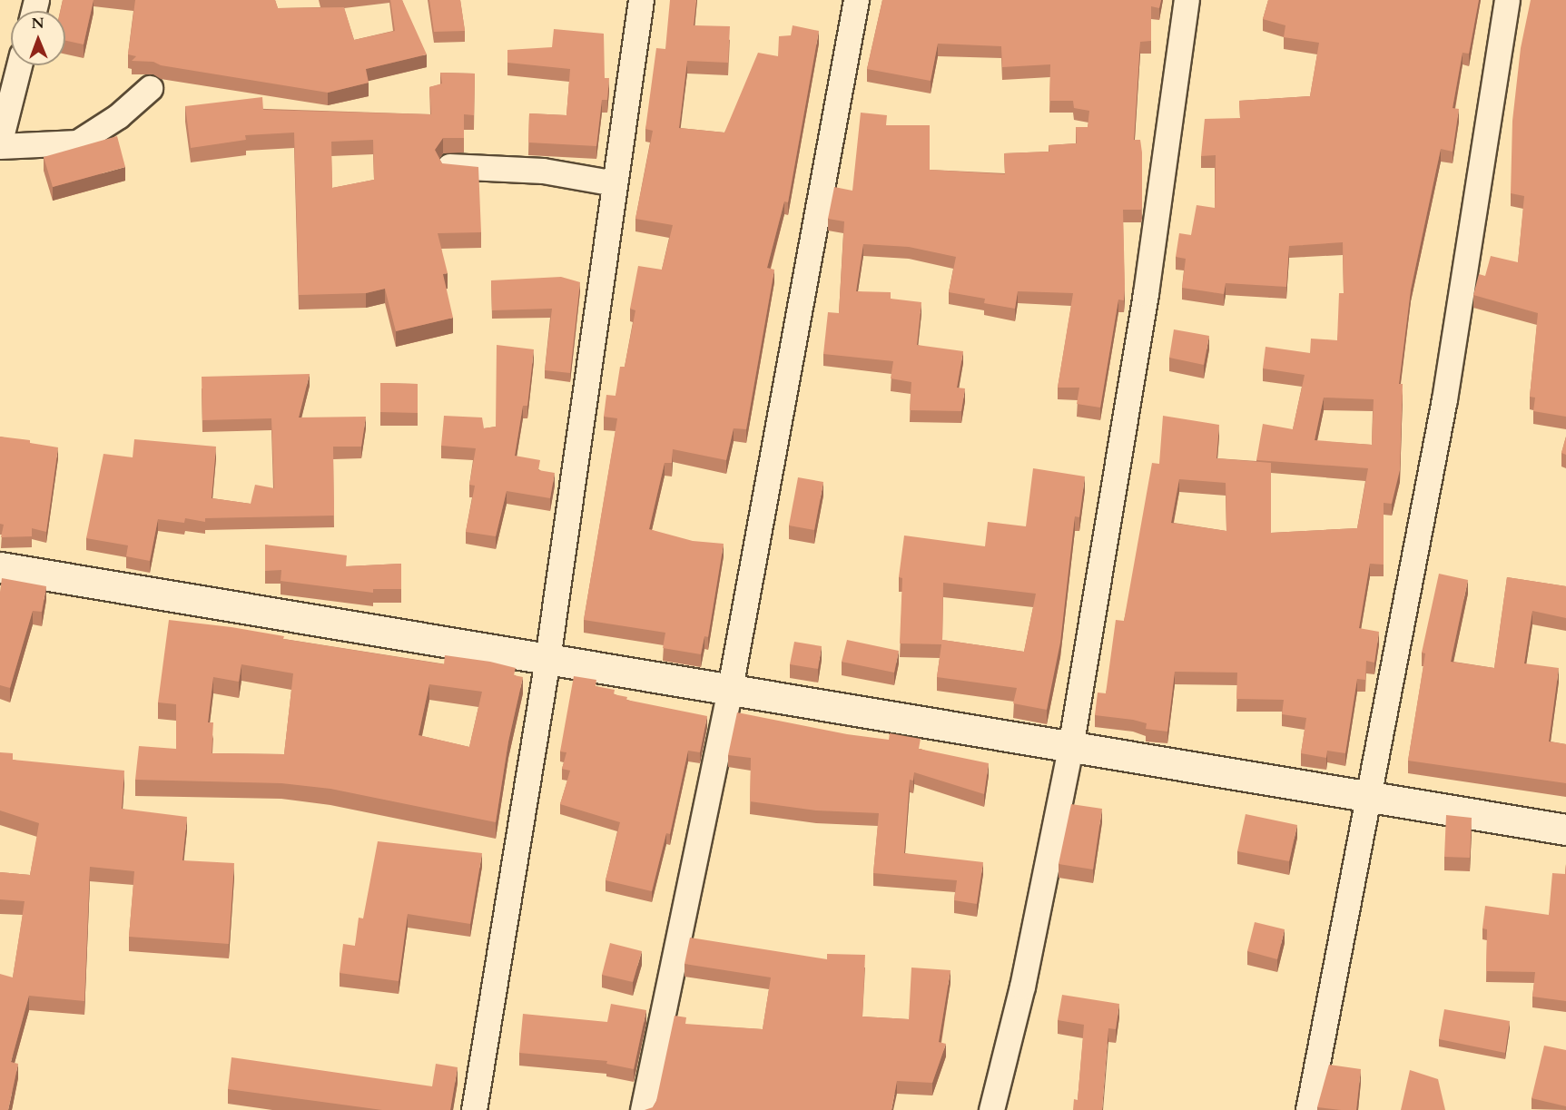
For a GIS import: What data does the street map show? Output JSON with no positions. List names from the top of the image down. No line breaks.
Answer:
{"north":"top"}
